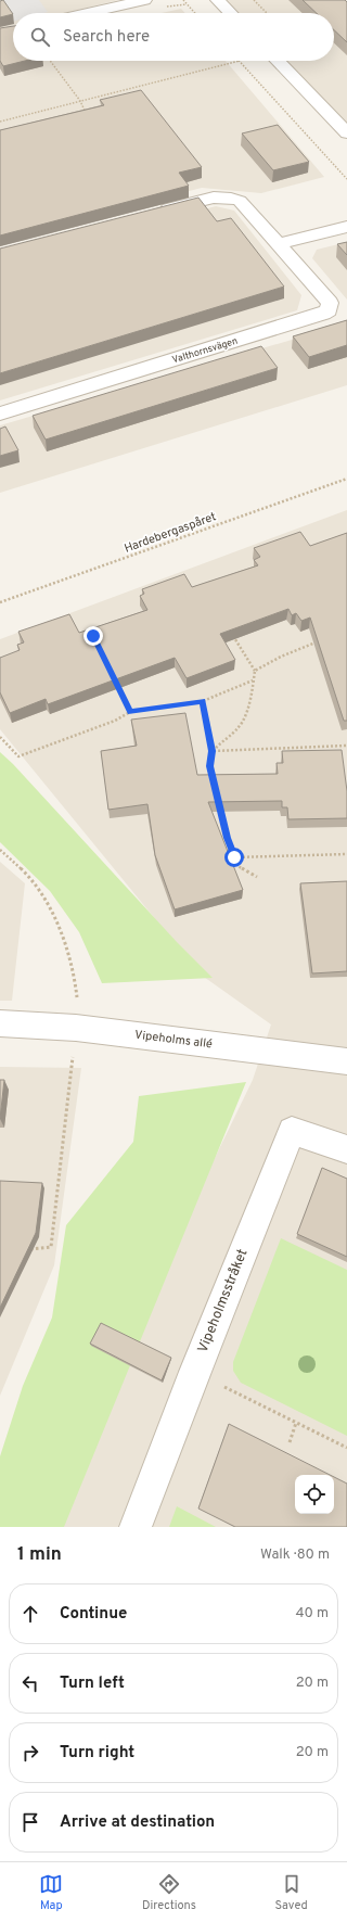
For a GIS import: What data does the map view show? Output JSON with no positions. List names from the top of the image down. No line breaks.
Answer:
{"streets":{"street":["Valthornsvägen","Vipeholms allé","Vipeholmsstråket"],"path":["Hardebergaspåret"]},"page":{"search":"Search here","heading":["1 min","Walk · 80 m"],"list":[["Continue","40 m"],["Turn left","20 m"],["Turn right","20 m"],"Arrive at destination"],"nav":["Map","Directions","Saved"]}}
